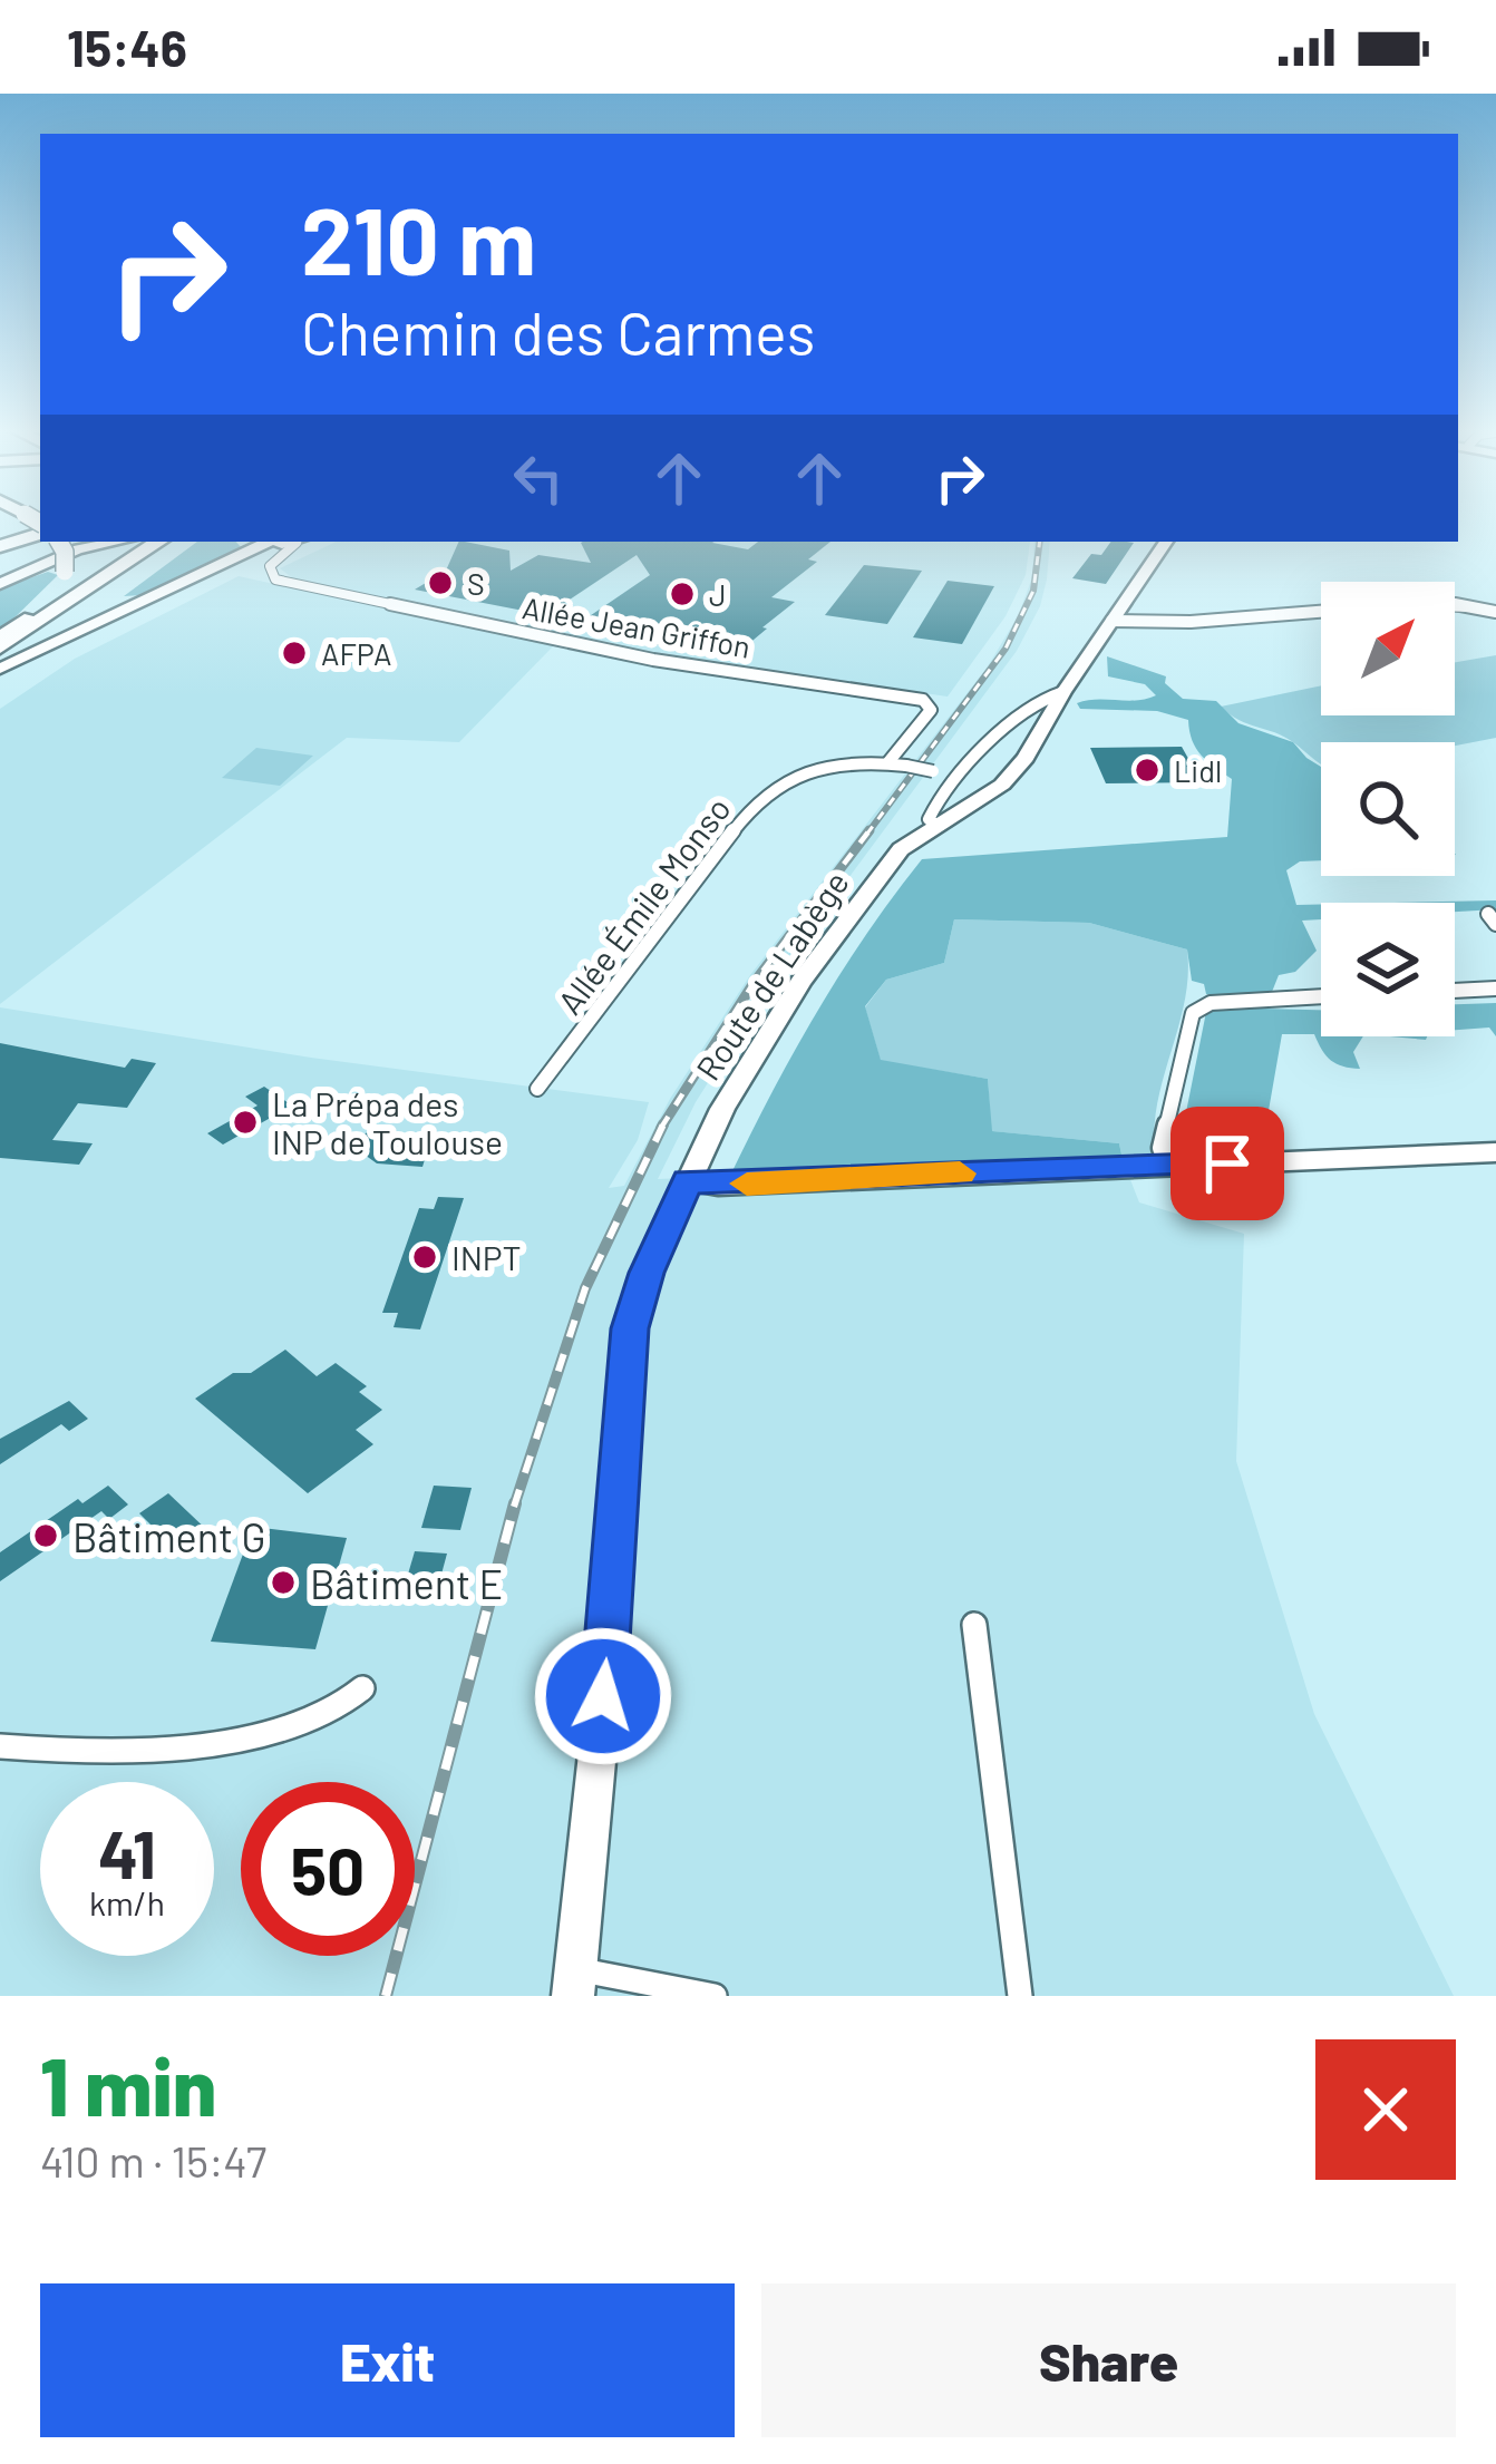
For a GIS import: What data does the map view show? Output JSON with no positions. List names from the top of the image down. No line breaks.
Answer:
{"streets":{"main road":["Route de Labège"],"street":["Allée Jean Griffon","Allée Émile Monso"]},"crossings":[["Allée Jean Griffon","Allée Émile Monso"]],"places":["S","J","AFPA","Lidl","La Prépa des INP de Toulouse","INPT","Bâtiment G","Bâtiment E"],"north":"top right","page":{"status":"15:46","turn":["210 m","Chemin des Carmes"],"speed":"41 km/h","limit":"50","heading":["1 min","410 m · 15:47"],"buttons":["Exit","Share"]}}
